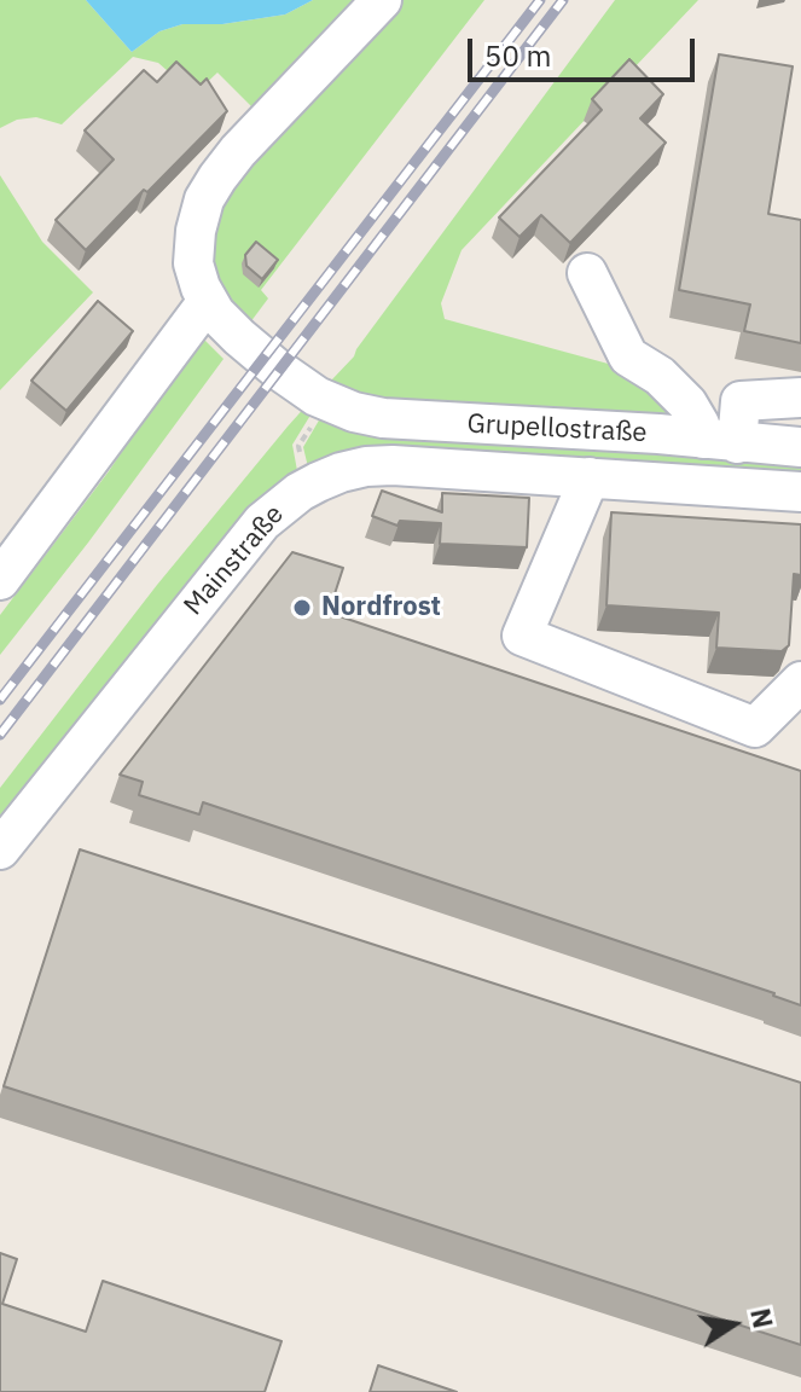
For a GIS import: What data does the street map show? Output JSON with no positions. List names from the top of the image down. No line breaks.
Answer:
{"streets":{"street":["Grupellostraße","Mainstraße"]},"places":["Nordfrost"],"scale_bar":"50 m","north":"right"}
